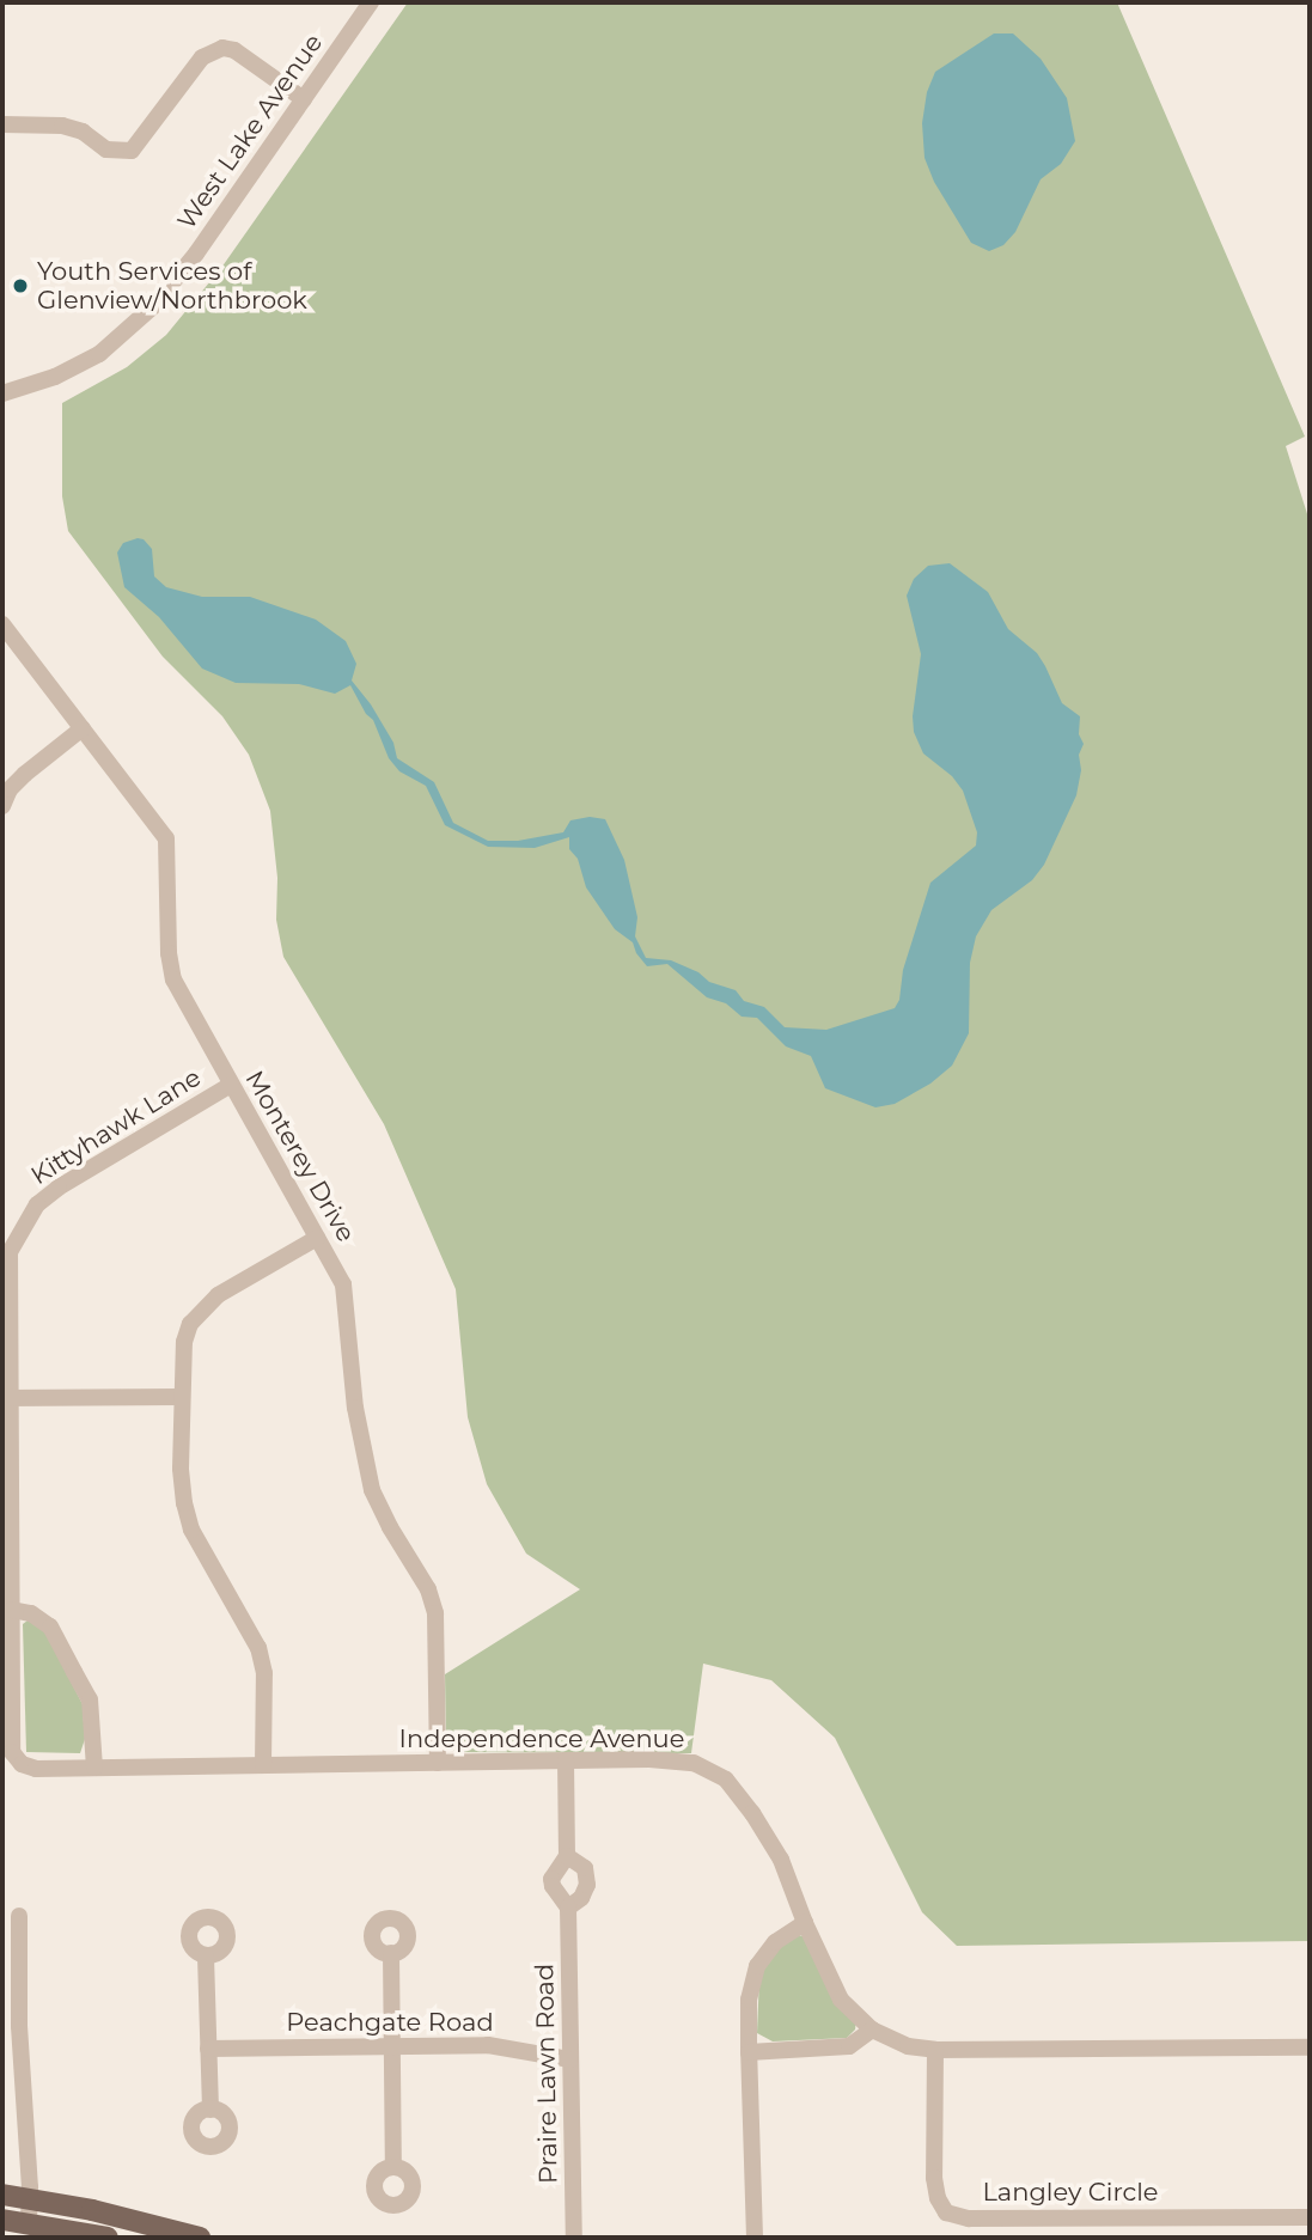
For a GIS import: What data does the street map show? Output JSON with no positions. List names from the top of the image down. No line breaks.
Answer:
{"streets":{"street":["West Lake Avenue","Kittyhawk Lane","Monterey Drive","Independence Avenue","Peachgate Road","Praire Lawn Road","Langley Circle"]},"crossings":[["Kittyhawk Lane","Monterey Drive"],["Kittyhawk Lane","Independence Avenue"],["Monterey Drive","Independence Avenue"],["Independence Avenue","Langley Circle"],["Peachgate Road","Praire Lawn Road"]],"places":["Youth Services of Glenview/Northbrook"]}
